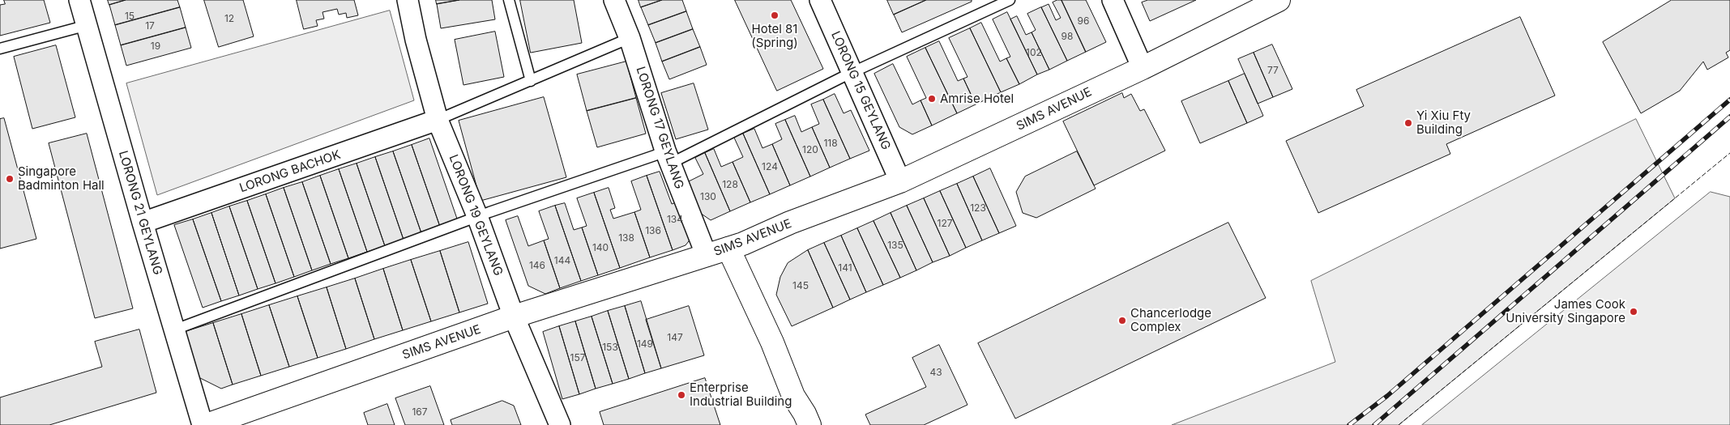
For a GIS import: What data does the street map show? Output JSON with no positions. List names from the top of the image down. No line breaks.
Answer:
{"streets":{"main road":["SIMS AVENUE"],"street":["LORONG 15 GEYLANG","LORONG 17 GEYLANG","LORONG BACHOK","LORONG 21 GEYLANG","LORONG 19 GEYLANG"]},"crossings":[["LORONG 15 GEYLANG","SIMS AVENUE"],["SIMS AVENUE","LORONG 17 GEYLANG"],["SIMS AVENUE","LORONG 19 GEYLANG"],["LORONG BACHOK","LORONG 21 GEYLANG"],["LORONG BACHOK","LORONG 19 GEYLANG"]],"places":["Hotel 81 (Spring)","Amrise Hotel","Yi Xiu Fty Building","Singapore Badminton Hall","James Cook University Singapore","Chancerlodge Complex","Enterprise Industrial Building"],"house_numbers":["15","12","96","17","98","19","102","77","118","120","124","128","130","123","134","127","136","138","135","140","144","146","141","145","147","149","153","157","43","167"]}
